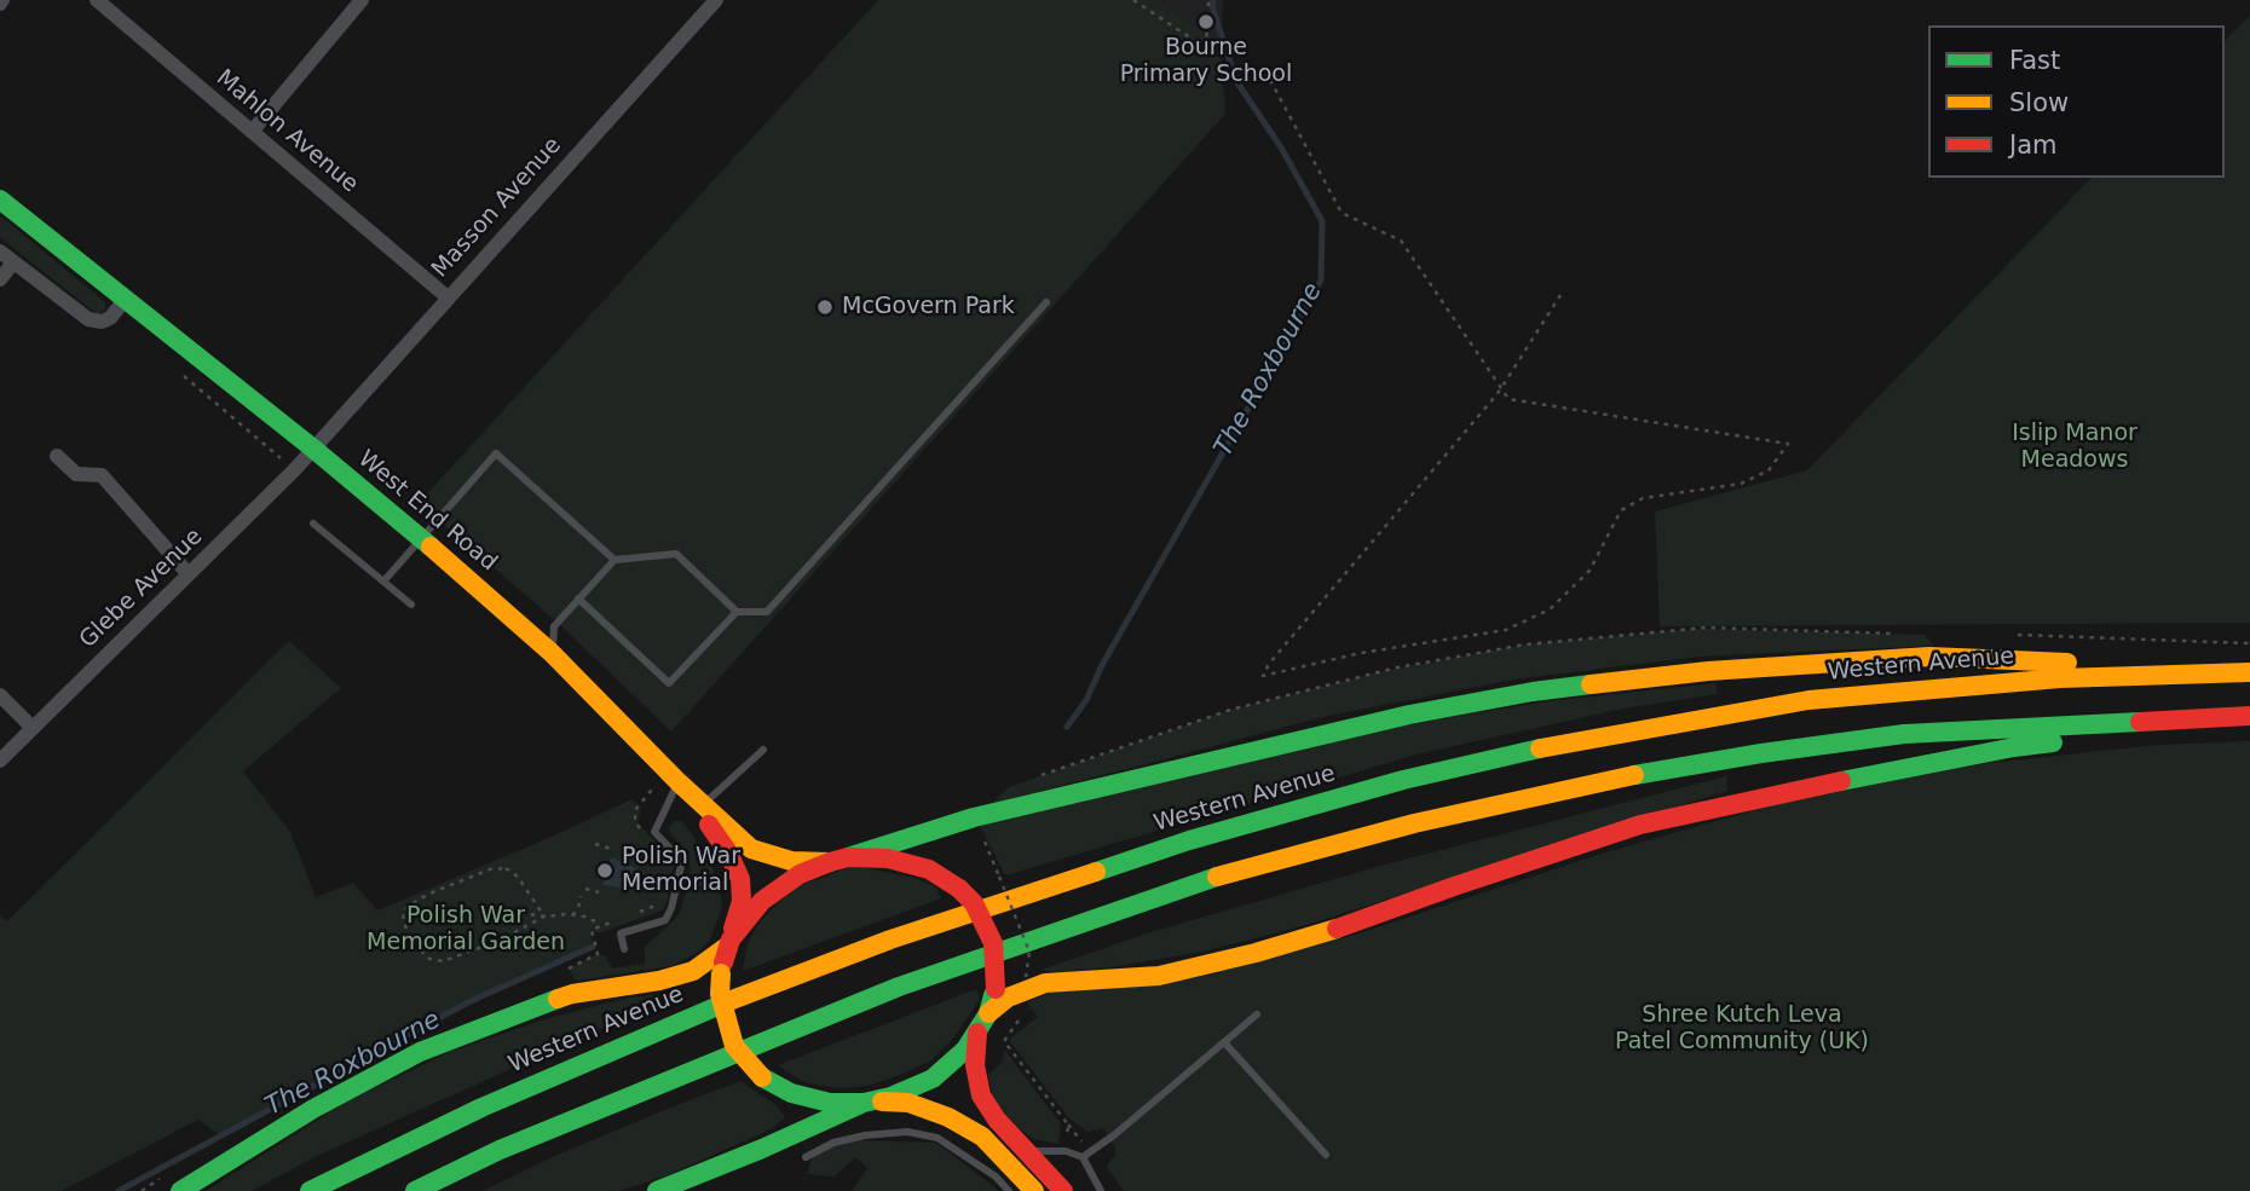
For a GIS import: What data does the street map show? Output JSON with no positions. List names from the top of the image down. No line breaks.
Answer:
{"streets":{"main road":["West End Road","Western Avenue"],"street":["Mahlon Avenue","Masson Avenue","Glebe Avenue"]},"crossings":[["Mahlon Avenue","Masson Avenue"],["Masson Avenue","West End Road"],["Masson Avenue","Glebe Avenue"],["West End Road","Glebe Avenue"]],"water":["The Roxbourne"],"parks":["Islip Manor Meadows","Polish War Memorial Garden","Shree Kutch Leva Patel Community (UK)"],"places":["Bourne Primary School","McGovern Park","Polish War Memorial"],"legend":["Fast","Slow","Jam"]}
